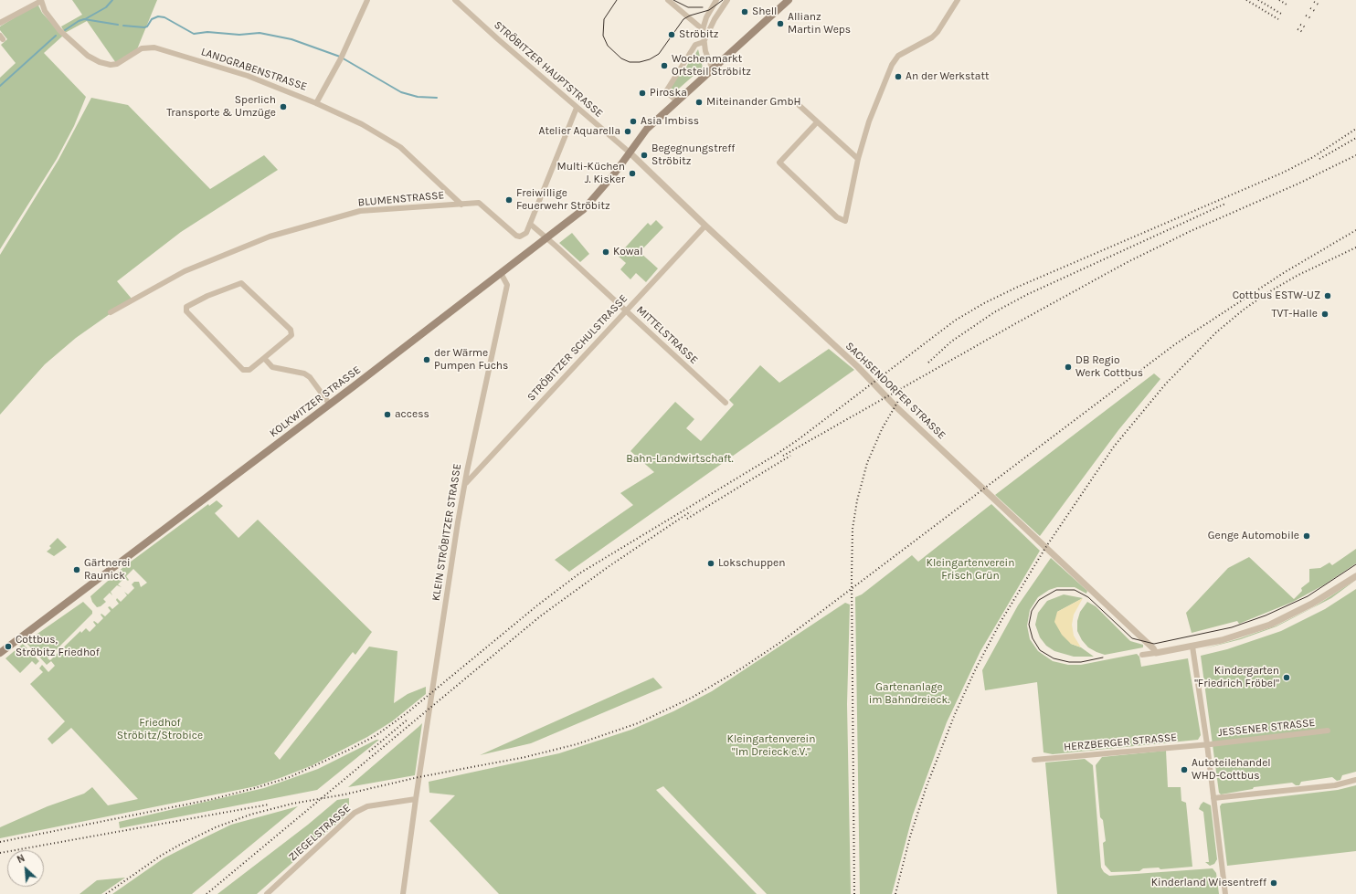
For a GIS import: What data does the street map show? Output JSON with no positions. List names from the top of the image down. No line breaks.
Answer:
{"streets":{"main road":["KOLKWITZER STRASSE"],"street":["LANDGRABENSTRASSE","STRÖBITZER HAUPTSTRASSE","BLUMENSTRASSE","MITTELSTRASSE","STRÖBITZER SCHULSTRASSE","SACHSENDORFER STRASSE","KLEIN STRÖBITZER STRASSE","JESSENER STRASSE","HERZBERGER STRASSE","ZIEGELSTRASSE"]},"crossings":[["LANDGRABENSTRASSE","BLUMENSTRASSE"],["STRÖBITZER HAUPTSTRASSE","SACHSENDORFER STRASSE"],["STRÖBITZER HAUPTSTRASSE","KOLKWITZER STRASSE"],["BLUMENSTRASSE","MITTELSTRASSE"],["MITTELSTRASSE","STRÖBITZER SCHULSTRASSE"],["MITTELSTRASSE","KOLKWITZER STRASSE"],["STRÖBITZER SCHULSTRASSE","SACHSENDORFER STRASSE"],["STRÖBITZER SCHULSTRASSE","KLEIN STRÖBITZER STRASSE"],["SACHSENDORFER STRASSE","KOLKWITZER STRASSE"],["KOLKWITZER STRASSE","KLEIN STRÖBITZER STRASSE"],["KLEIN STRÖBITZER STRASSE","ZIEGELSTRASSE"],["JESSENER STRASSE","HERZBERGER STRASSE"]],"parks":["Bahn-Landwirtschaft.","Kleingartenverein Frisch Grün","Gartenanlage im Bahndreieck.","Friedhof Ströbitz/Strobice","Kleingartenverein \"Im Dreieck e.V.\""],"places":["Shell","Allianz Martin Weps","Ströbitz","Wochenmarkt Ortsteil Ströbitz","An der Werkstatt","Piroska","Miteinander GmbH","Sperlich Transporte & Umzüge","Asia Imbiss","Atelier Aquarella","Begegnungstreff Ströbitz","Multi-Küchen J. Kisker","Freiwillige Feuerwehr Ströbitz","Kowal","Cottbus ESTW-UZ","TVT-Halle","der Wärme Pumpen Fuchs","DB Regio Werk Cottbus","access","Genge Automobile","Lokschuppen","Gärtnerei Raunick","Cottbus, Ströbitz Friedhof","Kindergarten \"Friedrich Fröbel\"","Autoteilehandel WHD-Cottbus","Kinderland Wiesentreff"],"north":"top left"}
